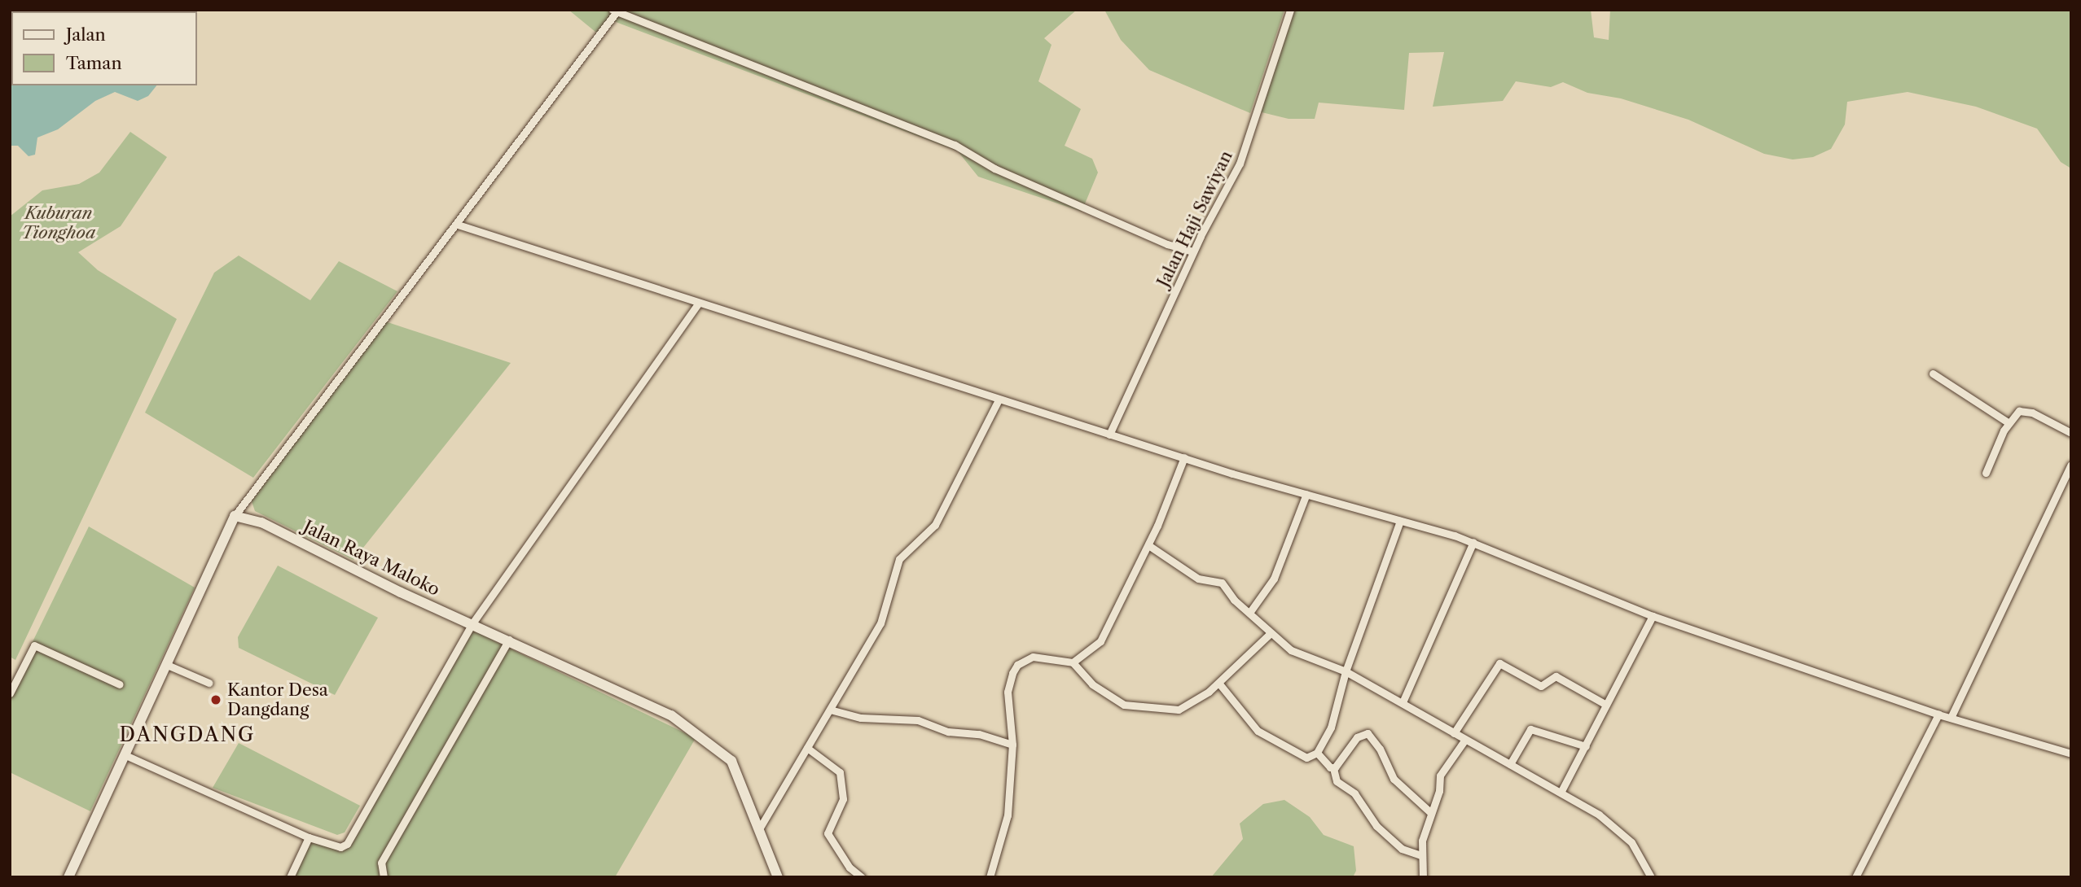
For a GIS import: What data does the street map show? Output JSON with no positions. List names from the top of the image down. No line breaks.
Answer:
{"streets":{"street":["Jalan Haji Sawiyan","Jalan Raya Maloko"]},"districts":["DANGDANG"],"parks":["Kuburan Tionghoa"],"places":["Kantor Desa Dangdang"],"legend":["Jalan","Taman"]}
